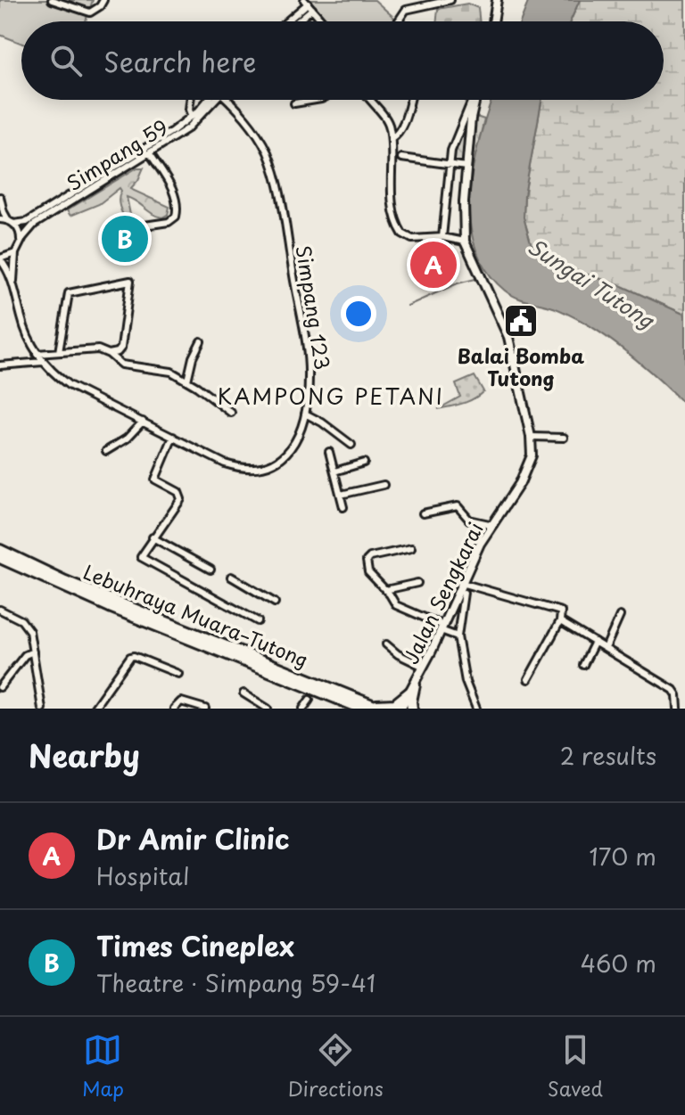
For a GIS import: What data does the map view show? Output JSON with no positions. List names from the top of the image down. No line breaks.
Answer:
{"streets":{"highway":["Lebuhraya Muara–Tutong"],"main road":["Jalan Sengkarai"],"street":["Simpang 59","Simpang 123"]},"crossings":[["Simpang 59","Simpang 123"]],"districts":["KAMPONG PETANI"],"water":["Sungai Tutong"],"places":{"public building":["Balai Bomba Tutong"]},"page":{"search":"Search here","pins":["B","A"],"heading":["Nearby","2 results"],"list":[{"mark":"A","name":"Dr Amir Clinic","note":"Hospital","value":"170 m"},{"mark":"B","name":"Times Cineplex","note":"Theatre · Simpang 59-41","value":"460 m"}],"nav":["Map","Directions","Saved"]}}
